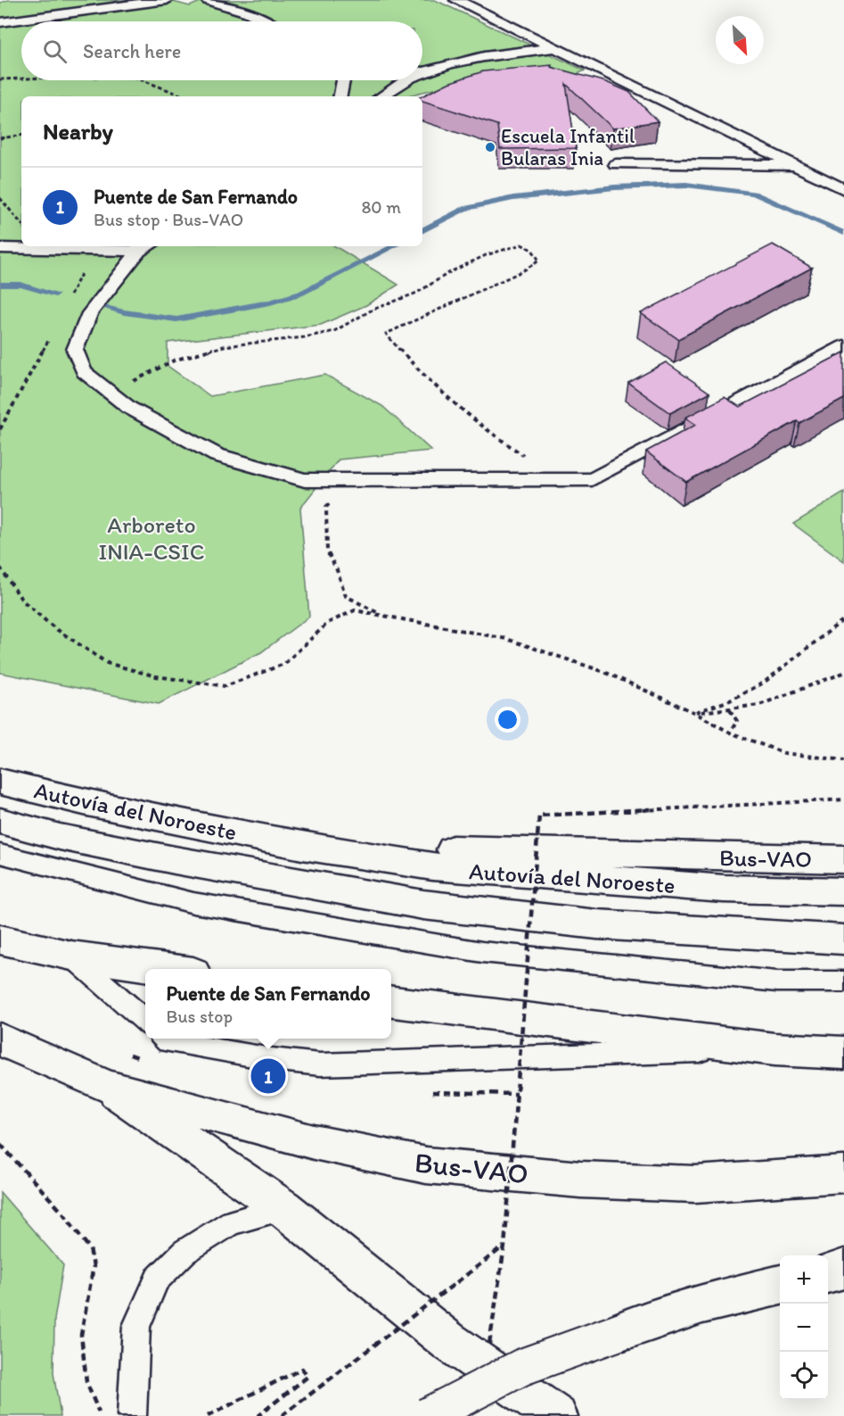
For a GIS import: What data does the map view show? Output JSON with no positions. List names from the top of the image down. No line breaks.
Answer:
{"streets":{"main road":["Autovía del Noroeste","Bus-VAO"]},"crossings":[["Autovía del Noroeste","Bus-VAO"]],"parks":["Arboreto INIA-CSIC"],"places":["Escuela Infantil Bularas Inia"],"north":"bottom right","page":{"search":"Search here","heading":"Nearby","list":[{"mark":"1","name":"Puente de San Fernando","note":"Bus stop · Bus-VAO","value":"80 m"}],"popup":["Puente de San Fernando","Bus stop"],"pins":"1","map_buttons":["+","−"]}}
